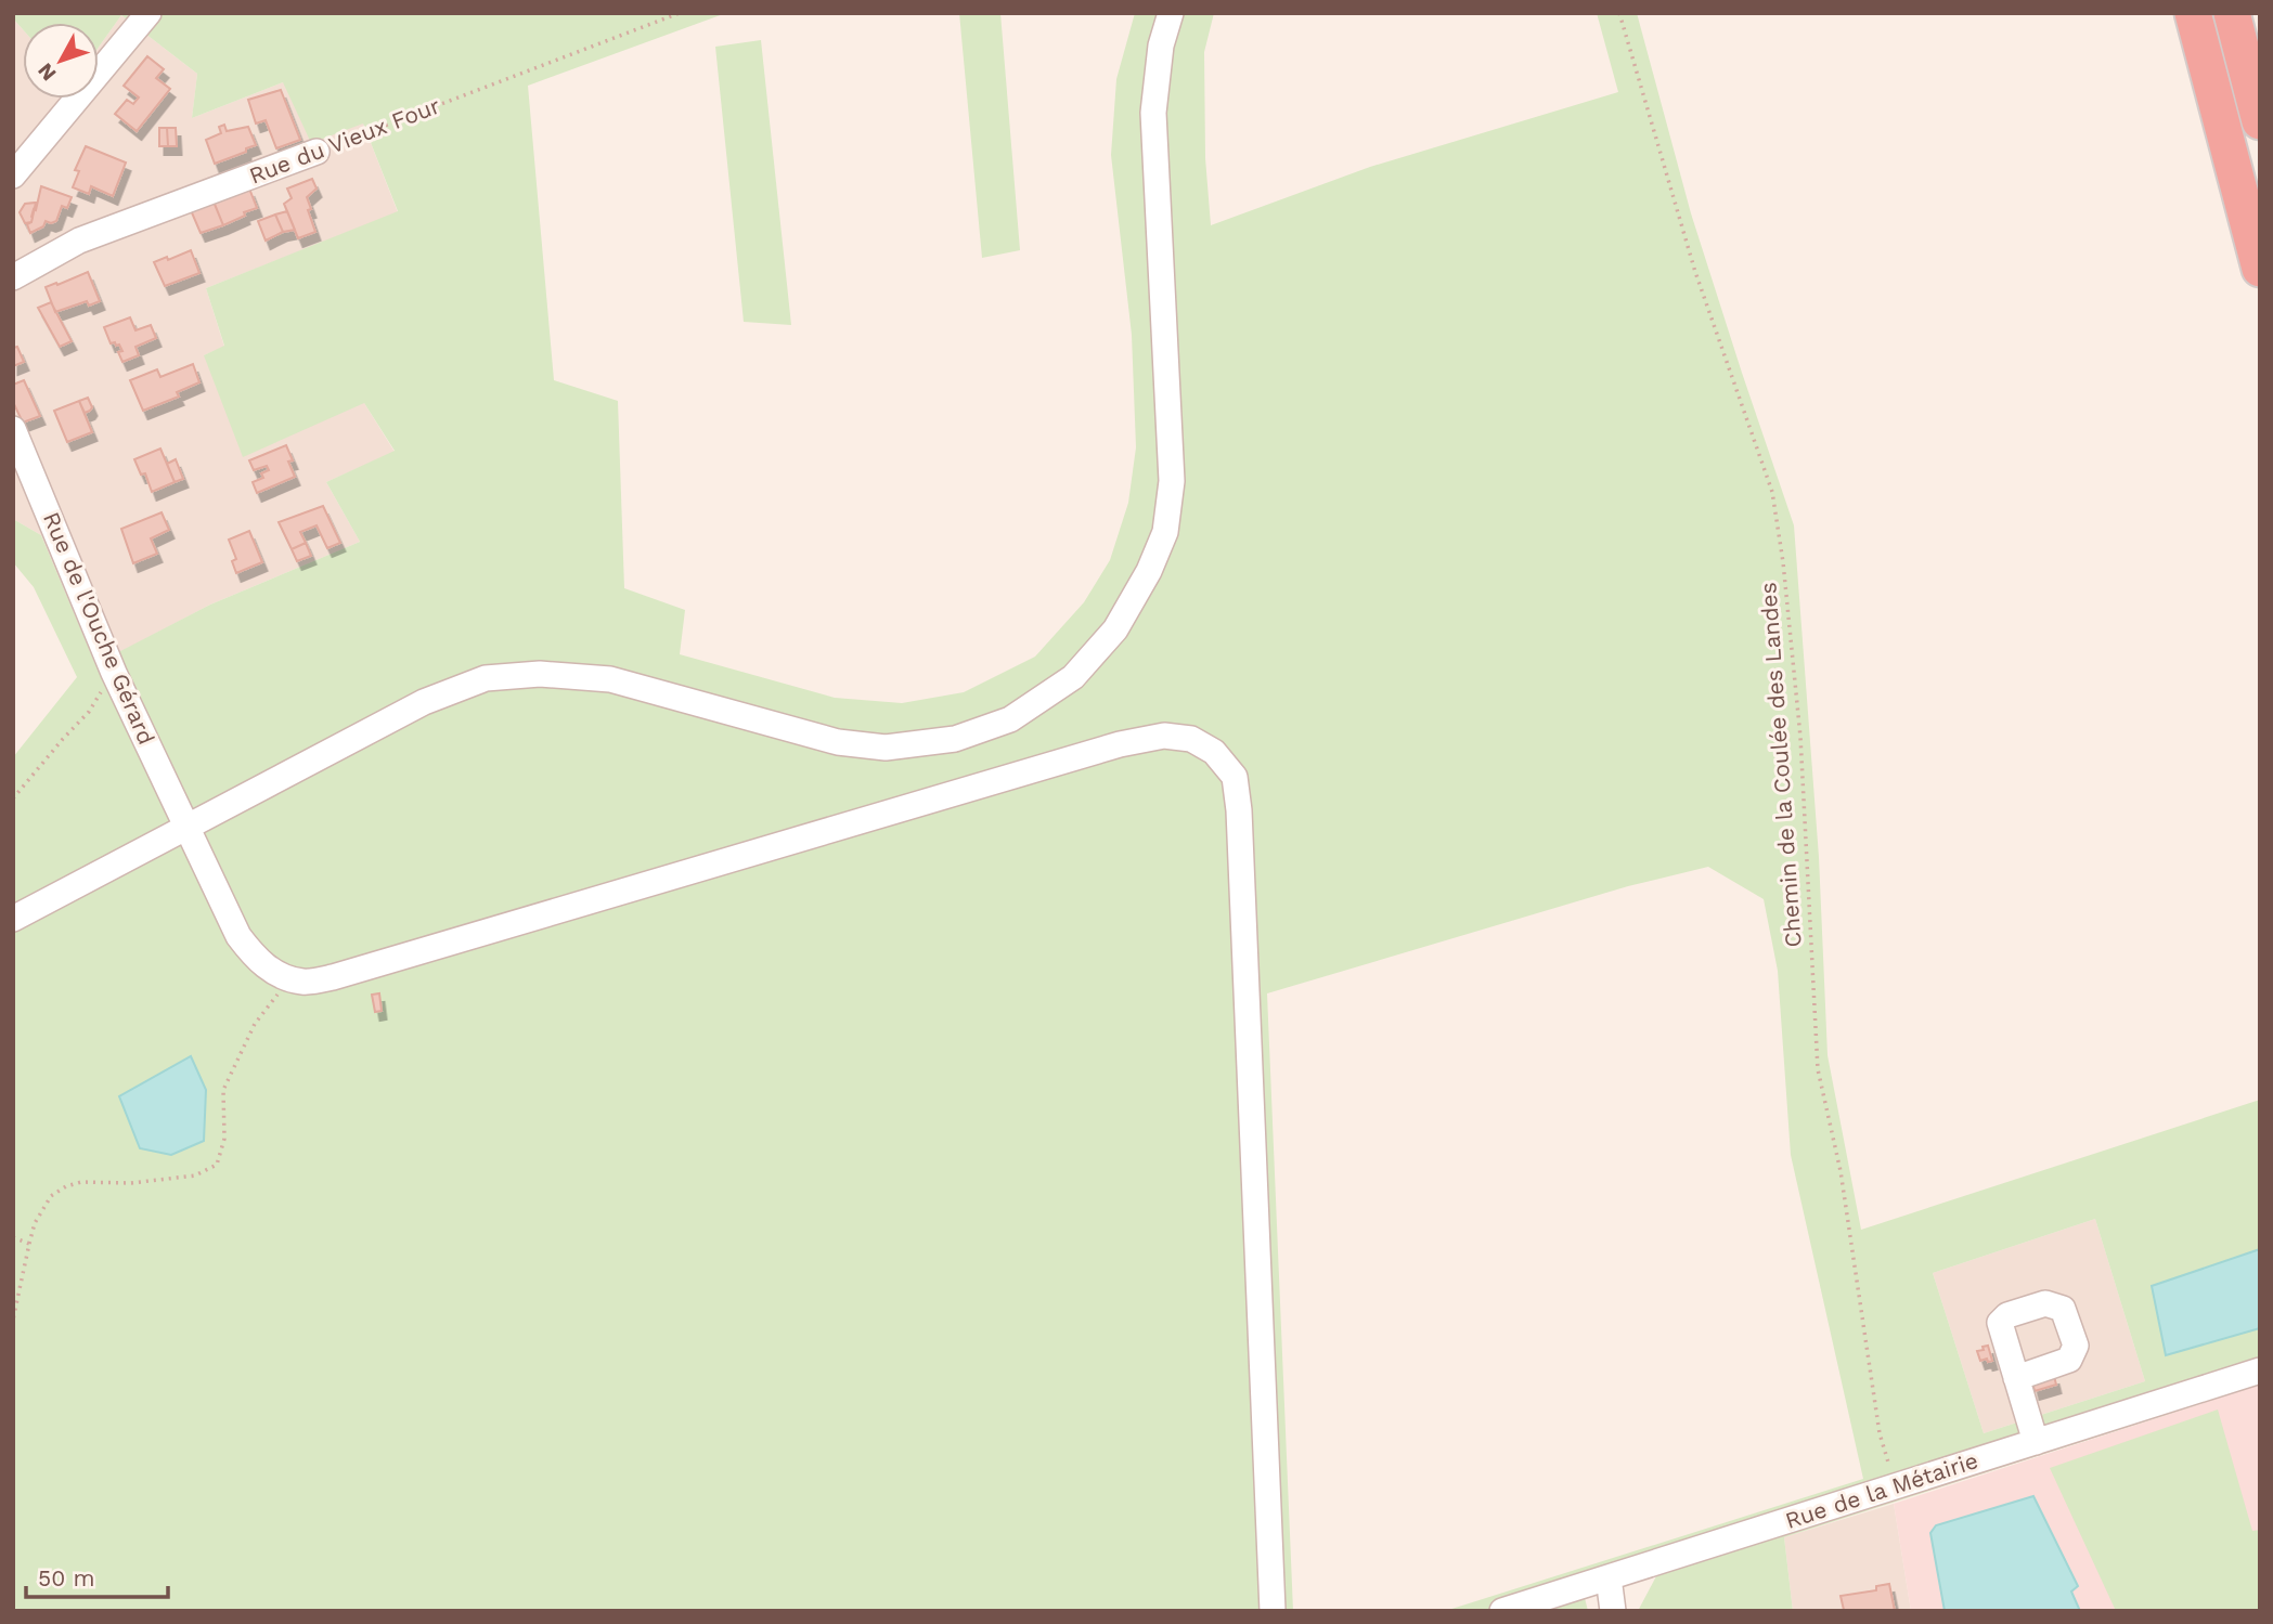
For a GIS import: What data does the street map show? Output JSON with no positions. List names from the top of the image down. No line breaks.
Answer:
{"streets":{"street":["Rue du Vieux Four","Rue de l'Ouche Gérard","Rue de la Métairie"],"path":["Chemin de la Coulée des Landes"]},"crossings":[["Chemin de la Coulée des Landes","Rue de la Métairie"]],"scale_bar":"50 m","north":"bottom left"}
